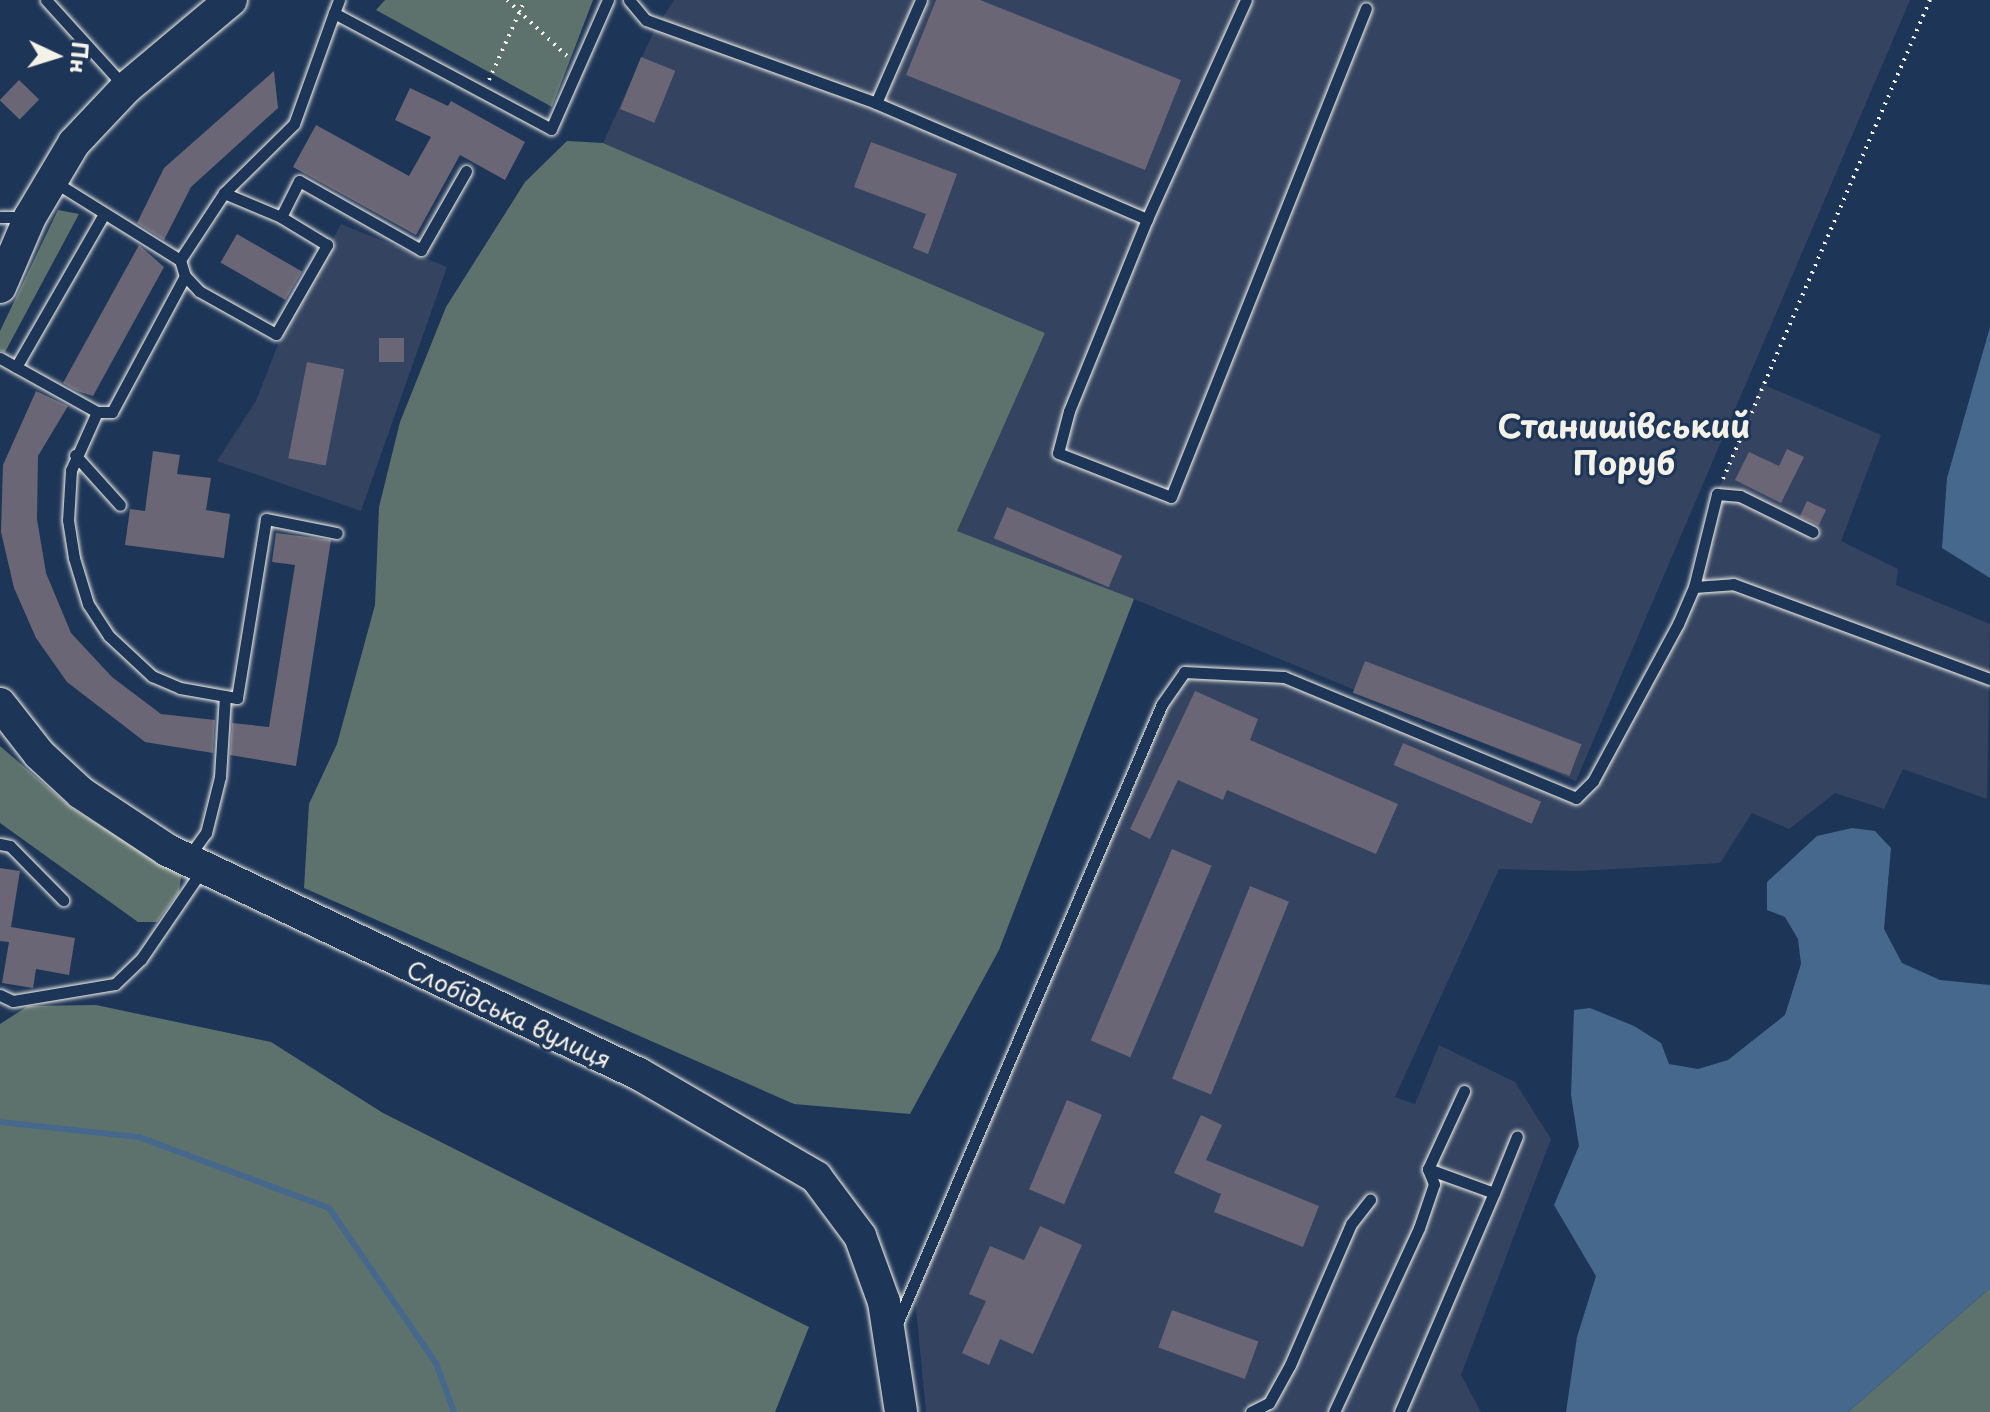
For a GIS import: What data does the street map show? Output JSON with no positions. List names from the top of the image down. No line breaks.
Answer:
{"streets":{"street":["Слобідська вулиця"]},"districts":["Станишівський Поруб"],"north":"right"}
